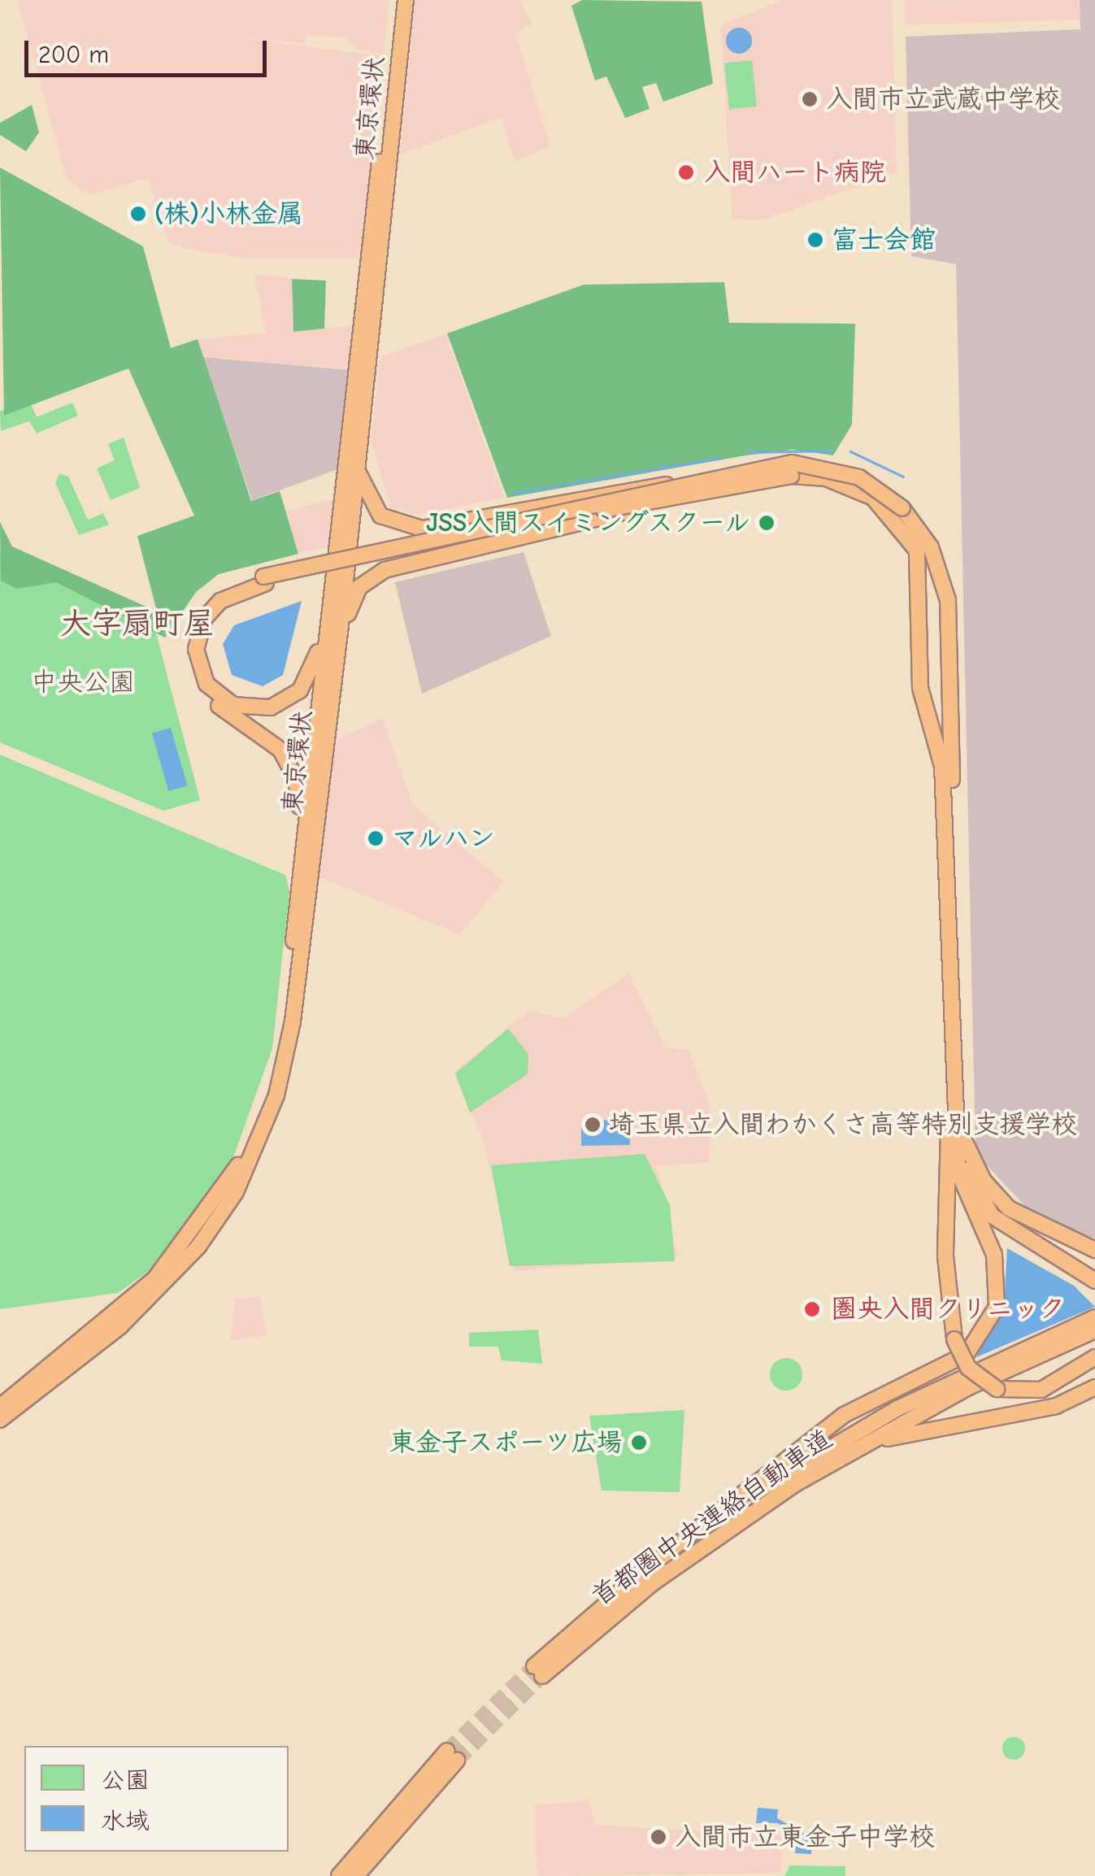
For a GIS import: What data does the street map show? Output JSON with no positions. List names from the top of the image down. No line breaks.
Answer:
{"streets":{"highway":["東京環状","首都圏中央連絡自動車道"]},"districts":["大字扇町屋"],"parks":["中央公園"],"places":["入間市立武蔵中学校","入間ハート病院","(株)小林金属","富士会館","JSS入間スイミングスクール","マルハン","埼玉県立入間わかくさ高等特別支援学校","圏央入間クリニック","東金子スポーツ広場","入間市立東金子中学校"],"legend":["公園","水域"],"scale_bar":"200 m"}
